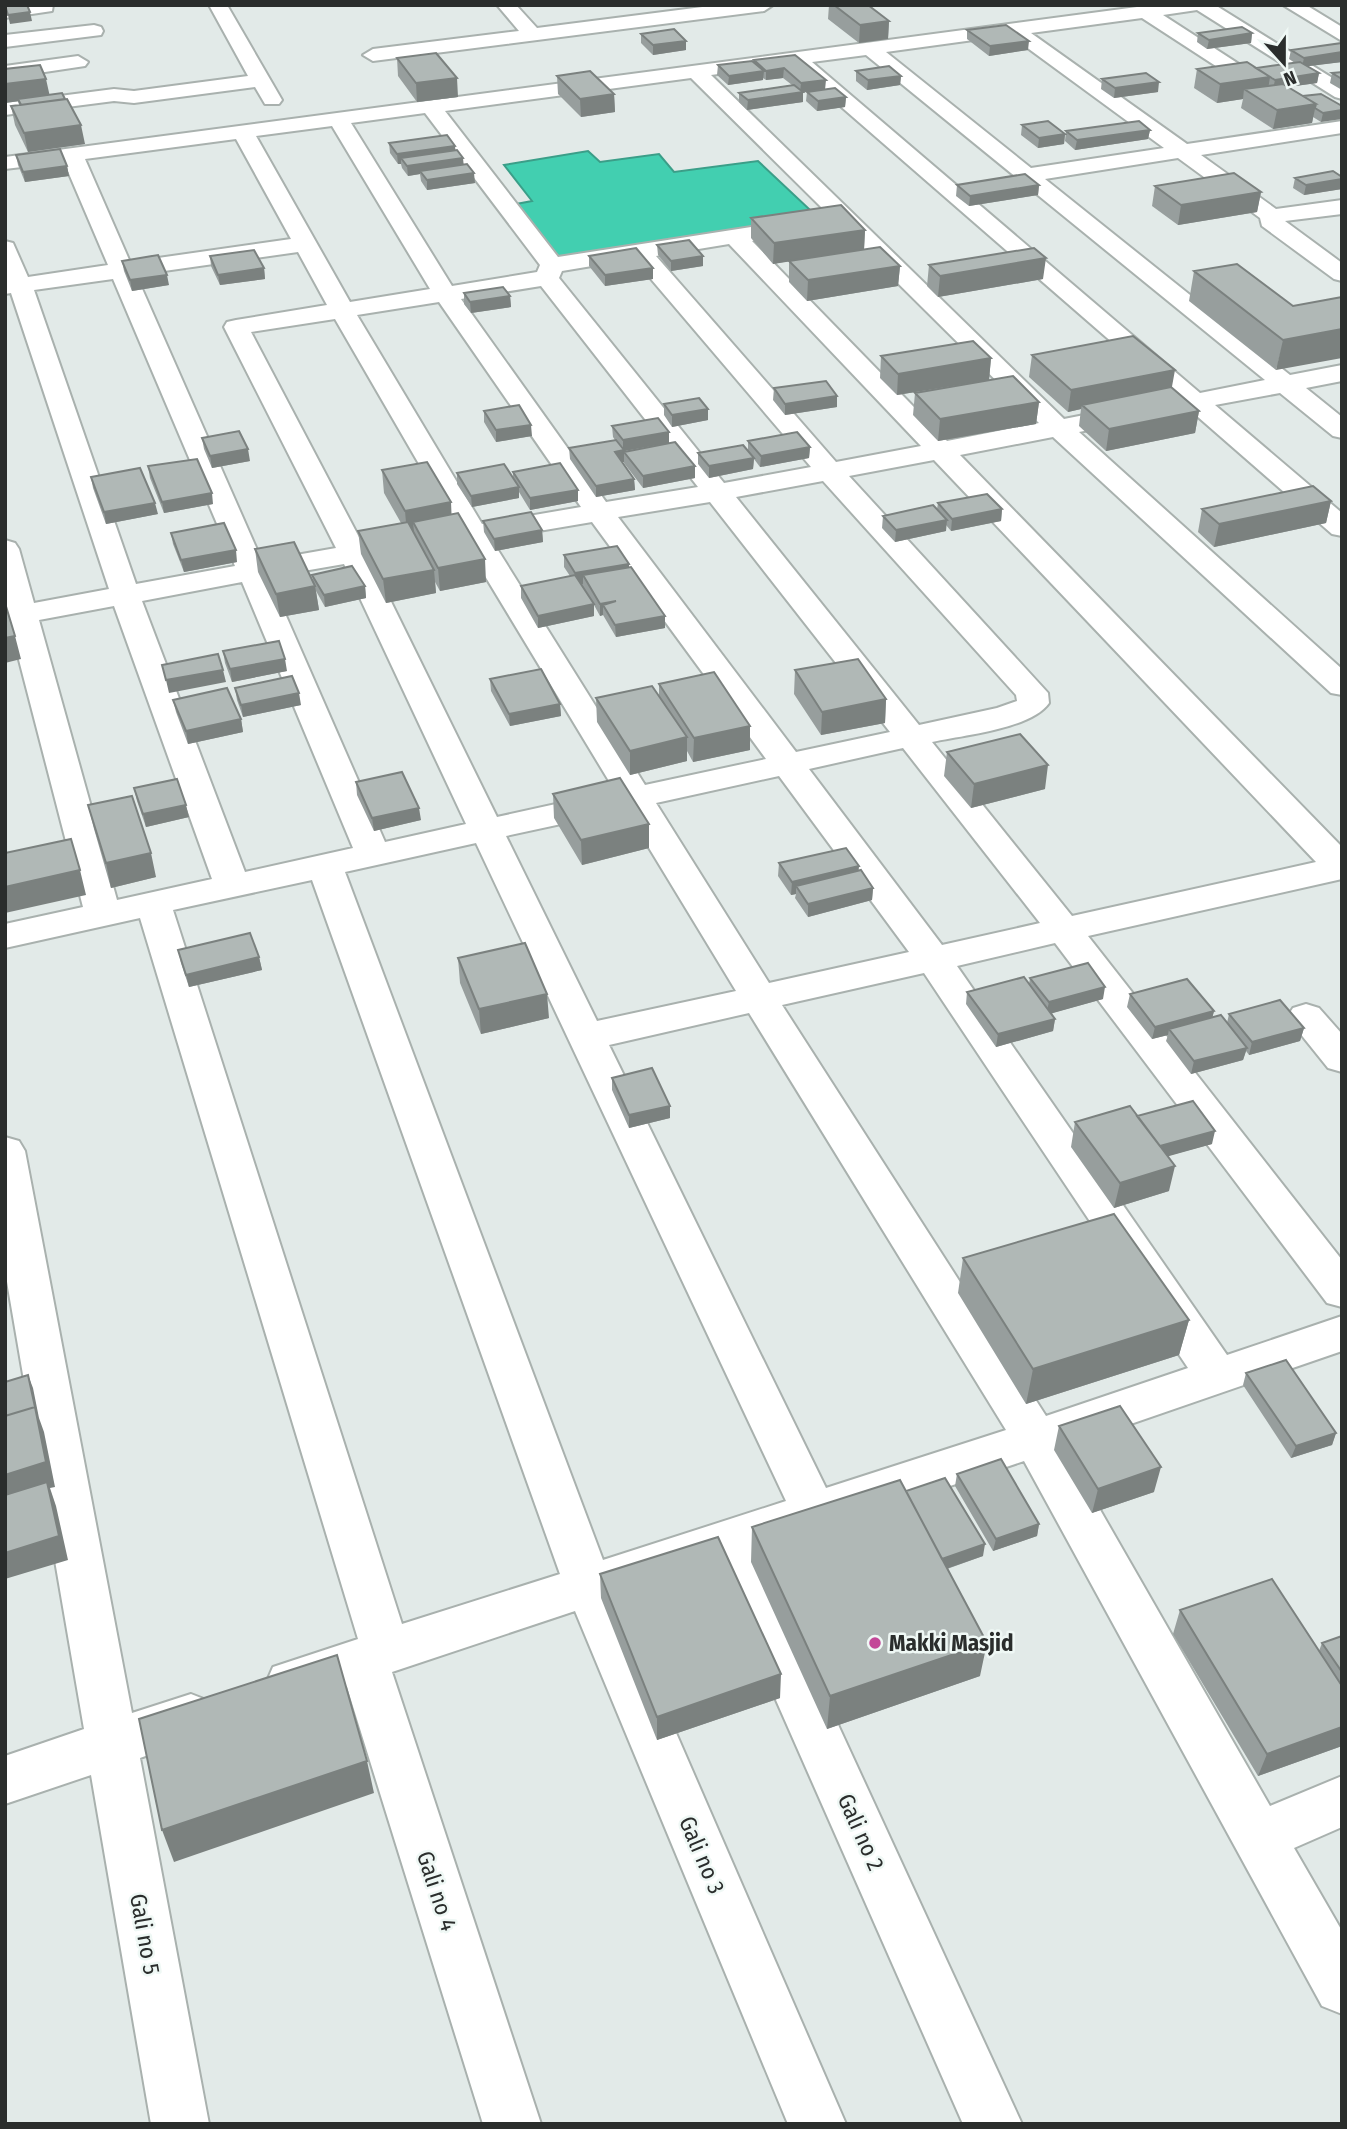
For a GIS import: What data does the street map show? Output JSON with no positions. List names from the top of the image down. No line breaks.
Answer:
{"streets":{"street":["Gali no 2","Gali no 3","Gali no 4","Gali no 5"]},"places":["Makki Masjid"],"north":"bottom"}
